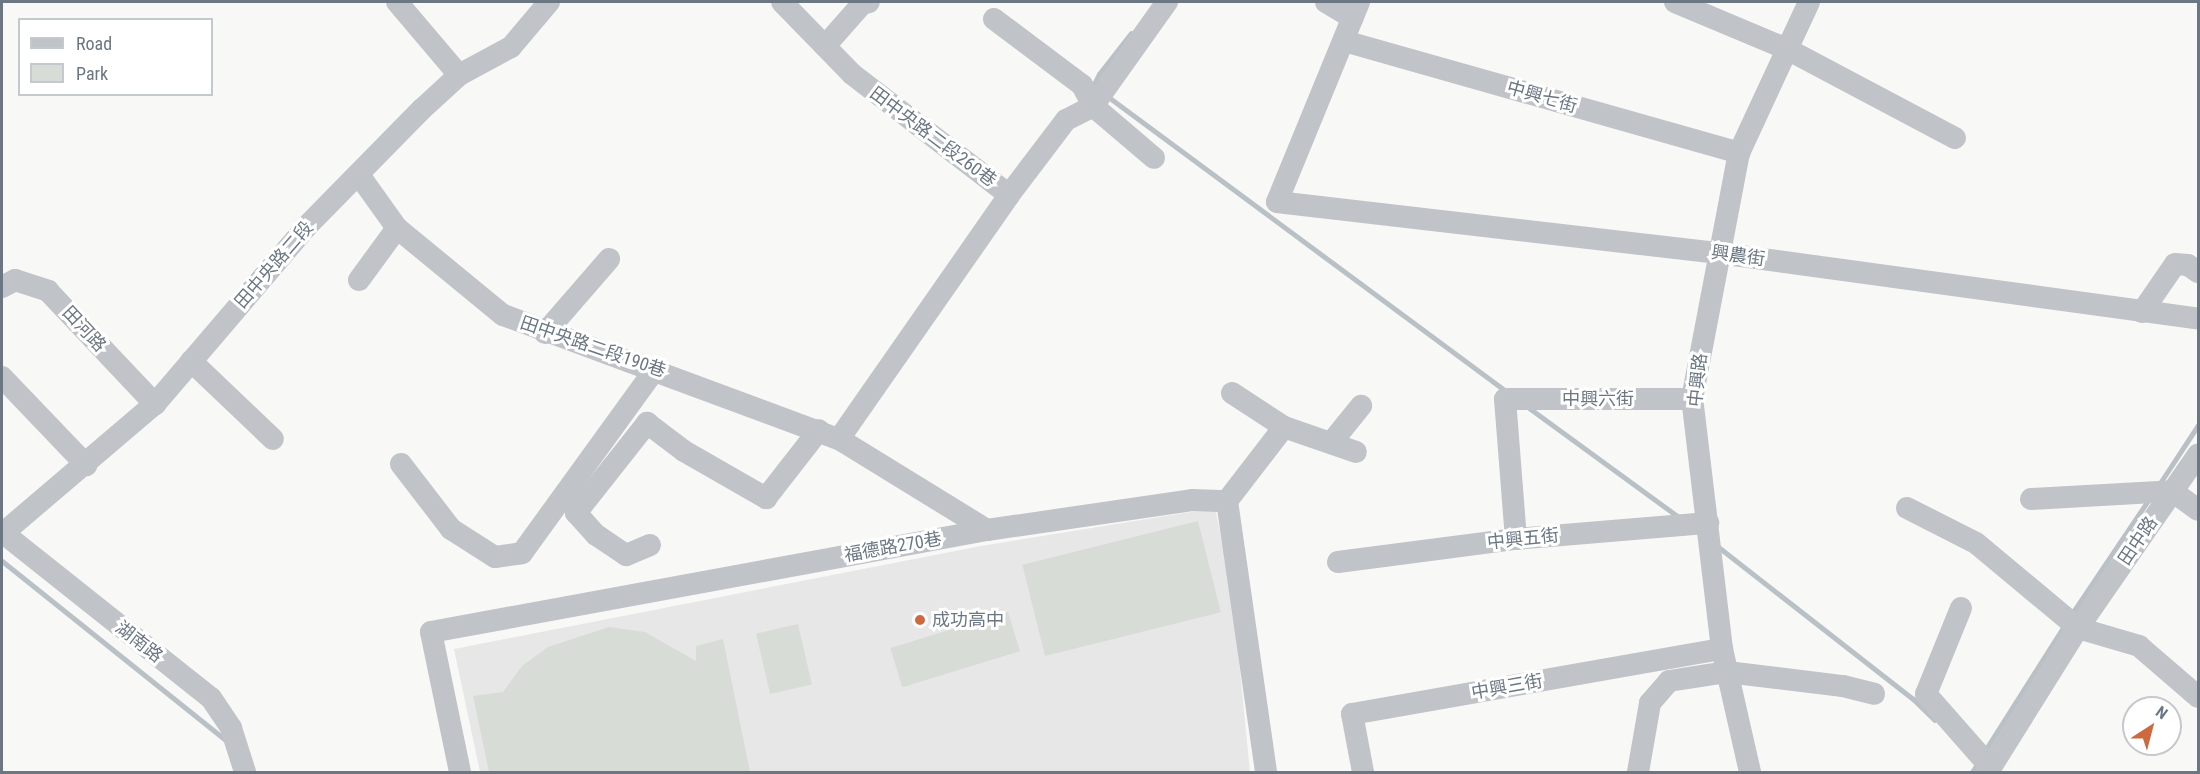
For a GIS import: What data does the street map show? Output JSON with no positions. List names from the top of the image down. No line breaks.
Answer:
{"streets":{"street":["中興七街","田中央路二段260巷","興農街","田中央路二段","田河路","田中央路二段190巷","中興路","中興六街","中興五街","田中路","福德路270巷","湖南路","中興三街"]},"crossings":[["中興七街","興農街"],["中興七街","中興路"],["興農街","中興路"],["田中央路二段","田河路"],["田中央路二段","田中央路二段190巷"],["田中央路二段","湖南路"],["田中央路二段190巷","福德路270巷"],["中興路","中興六街"],["中興路","中興五街"],["中興路","中興三街"],["中興六街","中興五街"]],"places":["成功高中"],"legend":["Road","Park"],"north":"top right"}
